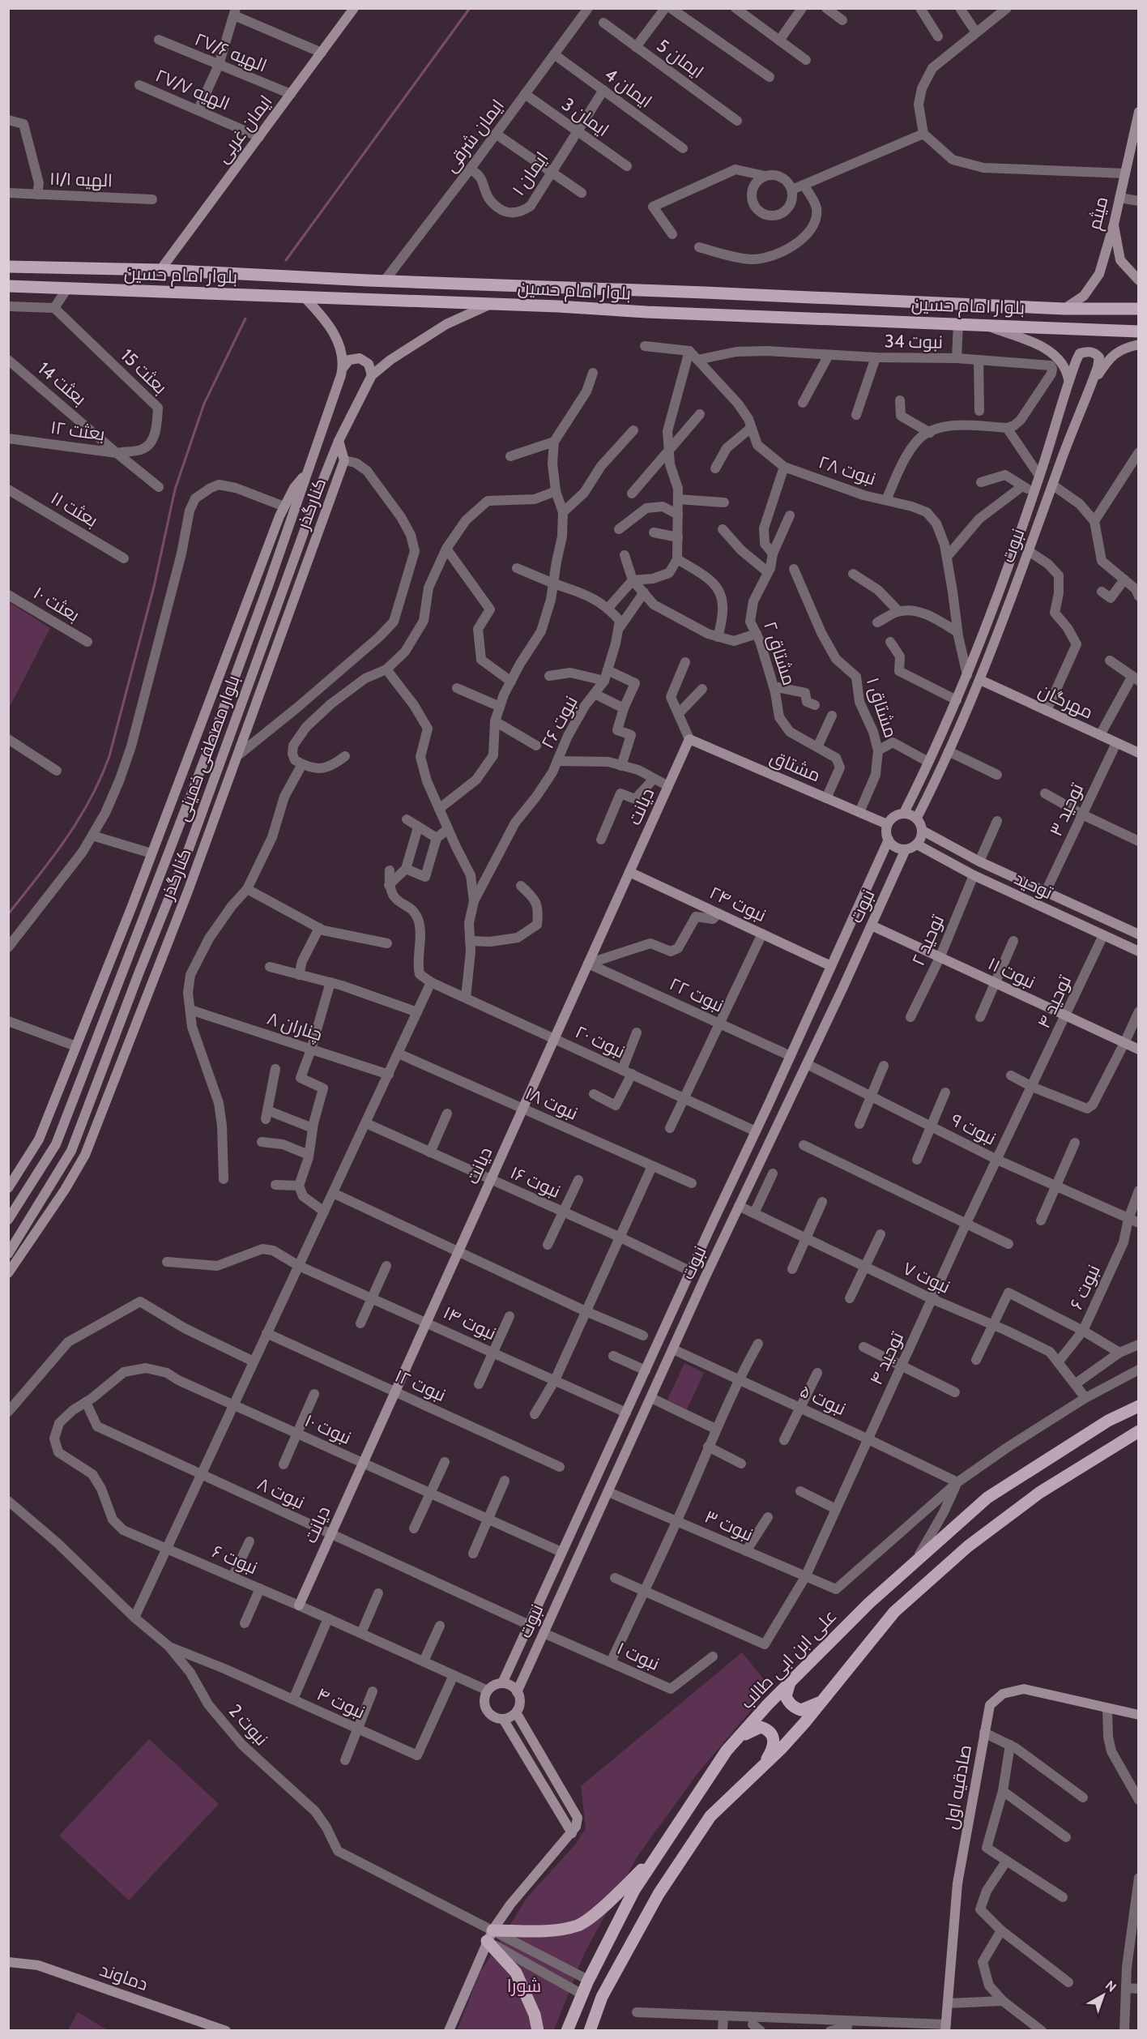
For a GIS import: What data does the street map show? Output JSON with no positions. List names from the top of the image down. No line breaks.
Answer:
{"streets":{"main road":["ایمان غربی","میثم","بلوار امام حسین","کنارگذر","نبوت","مهرگان","بلوار مصطفی خمینی","مشتاق","دیانت","توحید","نبوت ۲۴","نبوت ۱۱","علی ابن ابی طالب","صادقیه اول","دماوند"],"street":["الهیه ۲۷/۶","ایمان 5","ایمان 4","الهیه ۲۷/۷","ایمان 3","ایمان شرقی","ایمان ۱","الهیه ۱۱/۱","نبوت 34","بعثت 15","بعثت 14","بعثت ۱۲","نبوت ۲۸","بعثت ۱۱","بعثت ۱۰","مشتاق ۲","مشتاق ۱","نبوت ۲۶","توحید ۳","توحید ۲","نبوت ۲۲","توحید ۴","چناران ۸","نبوت ۲۰","نبوت ۱۸","نبوت ۹","نبوت ۱۶","نبوت ۷","نبوت ۶","نبوت ۱۴","نبوت ۱۲","نبوت ۵","نبوت ۱۰","نبوت ۸","نبوت ۳","نبوت ۱","نبوت ۴","نبوت 2"]},"crossings":[["الهیه ۲۷/۶","ایمان غربی"],["ایمان 4","ایمان شرقی"],["ایمان 4","ایمان ۱"],["الهیه ۲۷/۷","ایمان غربی"],["ایمان 3","ایمان شرقی"],["ایمان 3","ایمان ۱"],["ایمان غربی","بلوار امام حسین"],["ایمان شرقی","ایمان ۱"],["ایمان شرقی","بلوار امام حسین"],["میثم","بلوار امام حسین"],["بلوار امام حسین","بلوار مصطفی خمینی"],["نبوت 34","نبوت ۲۸"],["بعثت 15","بعثت 14"],["بعثت 15","بعثت ۱۲"],["بعثت 14","بعثت ۱۲"],["نبوت ۲۸","نبوت"],["کنارگذر","بلوار مصطفی خمینی"],["نبوت","مهرگان"],["نبوت","مشتاق"],["نبوت","توحید"],["نبوت","نبوت ۲۴"],["نبوت","نبوت ۱۱"],["نبوت","نبوت ۲۲"],["نبوت","نبوت ۲۰"],["نبوت","نبوت ۹"],["نبوت","نبوت ۱۶"],["نبوت","نبوت ۷"],["نبوت","نبوت ۶"],["نبوت","نبوت ۱۴"],["نبوت","نبوت ۵"],["نبوت","نبوت ۱۰"],["نبوت","نبوت ۸"],["نبوت","نبوت ۳"],["نبوت","نبوت ۱"],["مشتاق ۲","مشتاق"],["مهرگان","توحید ۳"],["مشتاق ۱","مشتاق"],["مشتاق","دیانت"],["مشتاق","توحید"],["دیانت","نبوت ۲۴"],["دیانت","نبوت ۲۲"],["دیانت","نبوت ۲۰"],["دیانت","نبوت ۱۸"],["دیانت","نبوت ۱۶"],["دیانت","نبوت ۶"],["دیانت","نبوت ۱۴"],["دیانت","نبوت ۱۲"],["دیانت","نبوت ۱۰"],["دیانت","نبوت ۸"],["توحید ۳","توحید"],["توحید","توحید ۲"],["توحید","توحید ۴"],["توحید ۲","نبوت ۱۱"],["نبوت ۱۱","توحید ۴"],["توحید ۴","نبوت ۹"],["توحید ۴","نبوت ۷"],["توحید ۴","نبوت ۵"],["توحید ۴","نبوت ۳"],["نبوت ۹","نبوت ۶"],["نبوت ۷","نبوت ۶"],["نبوت ۶","نبوت ۱۰"],["نبوت ۶","نبوت ۸"],["نبوت ۶","نبوت ۴"],["نبوت ۵","نبوت ۳"],["نبوت ۱۰","نبوت ۸"],["نبوت ۴","نبوت 2"]],"parks":["شورا"],"north":"top right"}
